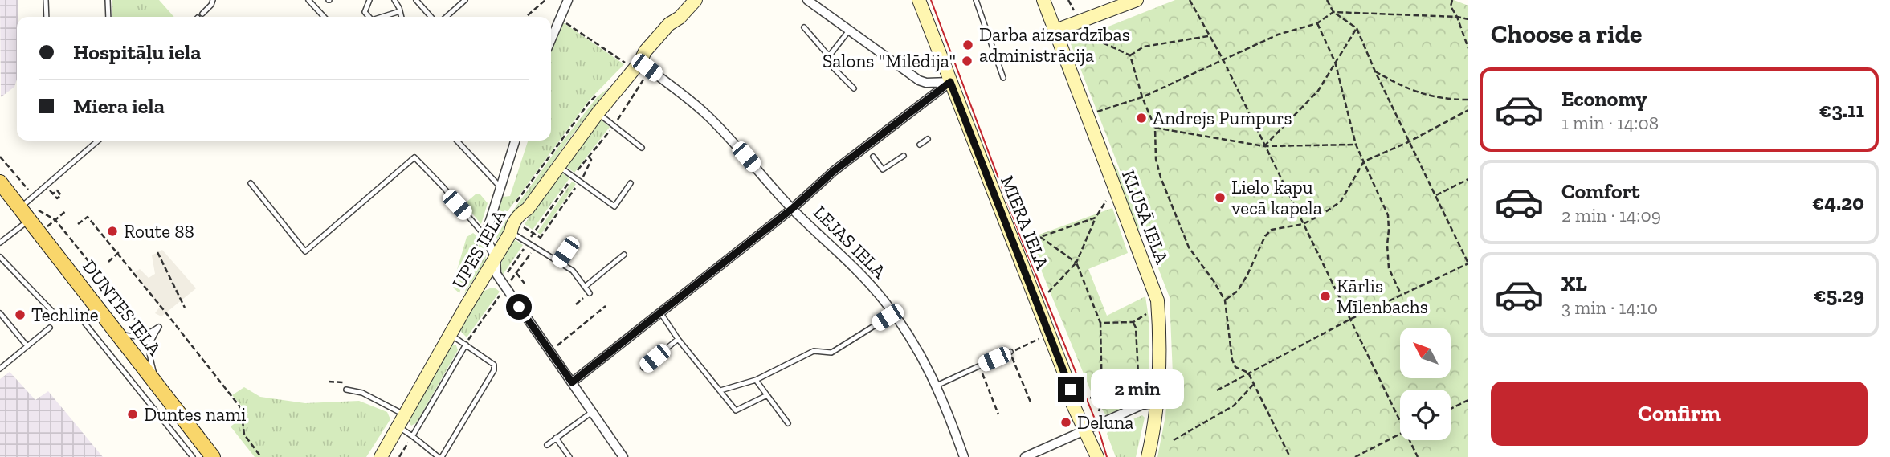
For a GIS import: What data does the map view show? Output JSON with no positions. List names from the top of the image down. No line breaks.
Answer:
{"streets":{"main road":["DUNTES IELA"],"street":["KLUSĀ IELA","MIERA IELA","LEJAS IELA","UPES IELA"]},"crossings":[["LEJAS IELA","UPES IELA"]],"places":["Darba aizsardzības administrācija","Salons \"Milēdija\"","Andrejs Pumpurs","Lielo kapu vecā kapela","Route 88","Kārlis Mīlenbachs","Techline","Duntes nami","Deluna"],"north":"top left","page":{"heading":"Choose a ride","banner":["Hospitāļu iela","Miera iela"],"list":[{"name":"Economy","note":"1 min · 14:08","value":"€3.11"},{"name":"Comfort","note":"2 min · 14:09","value":"€4.20"},{"name":"XL","note":"3 min · 14:10","value":"€5.29"}],"bubble":"2 min","buttons":"Confirm"}}
